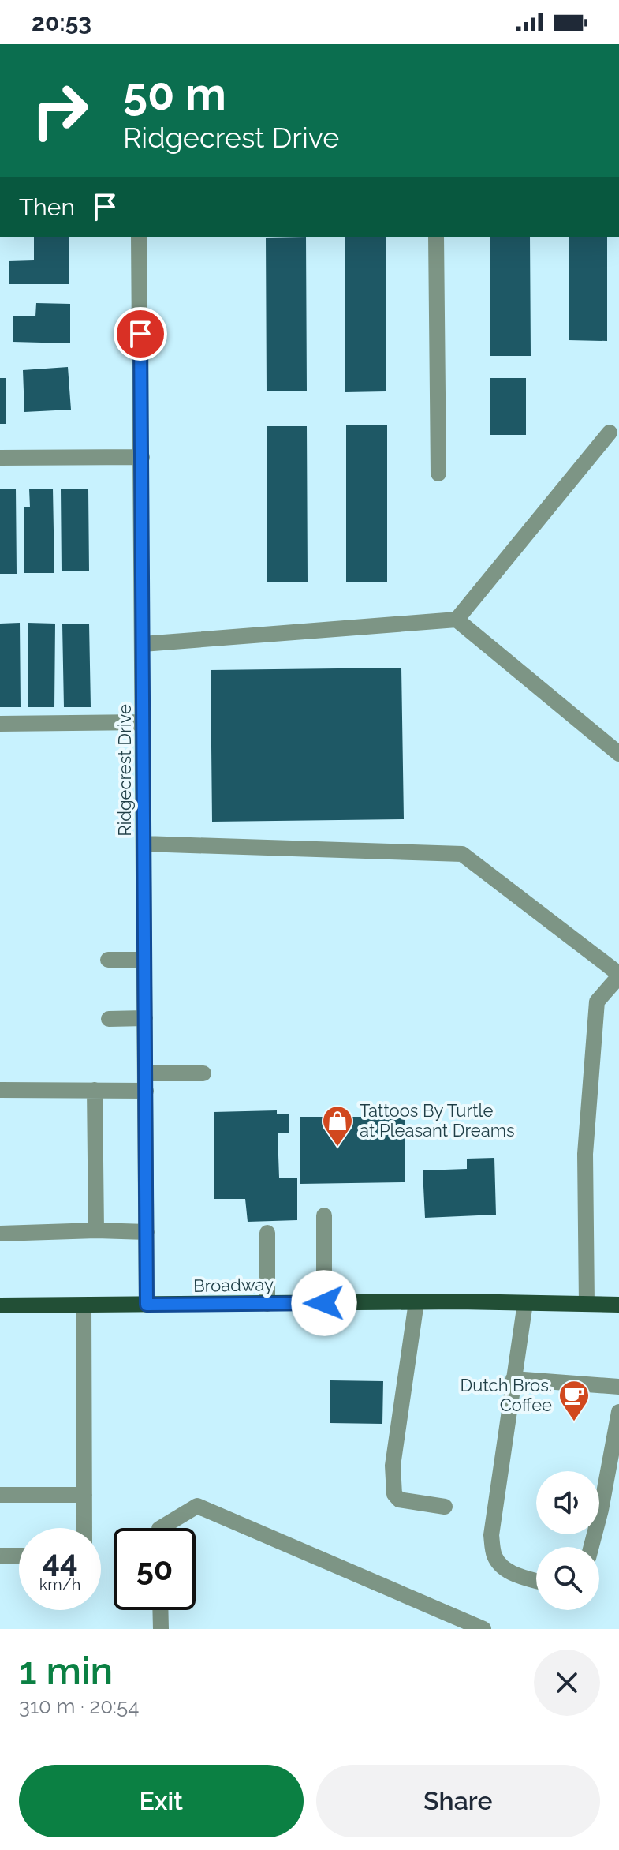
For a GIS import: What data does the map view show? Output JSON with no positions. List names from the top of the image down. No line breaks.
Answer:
{"streets":{"main road":["Broadway"],"street":["Ridgecrest Drive"]},"crossings":[["Ridgecrest Drive","Broadway"]],"places":{"shop":["Tattoos By Turtle at Pleasant Dreams"],"cafe":["Dutch Bros. Coffee"]},"page":{"status":"20:53","turn":["50 m","Ridgecrest Drive"],"then":"Then","speed":"44 km/h","limit":"50","heading":["1 min","310 m · 20:54"],"buttons":["Exit","Share"]}}
